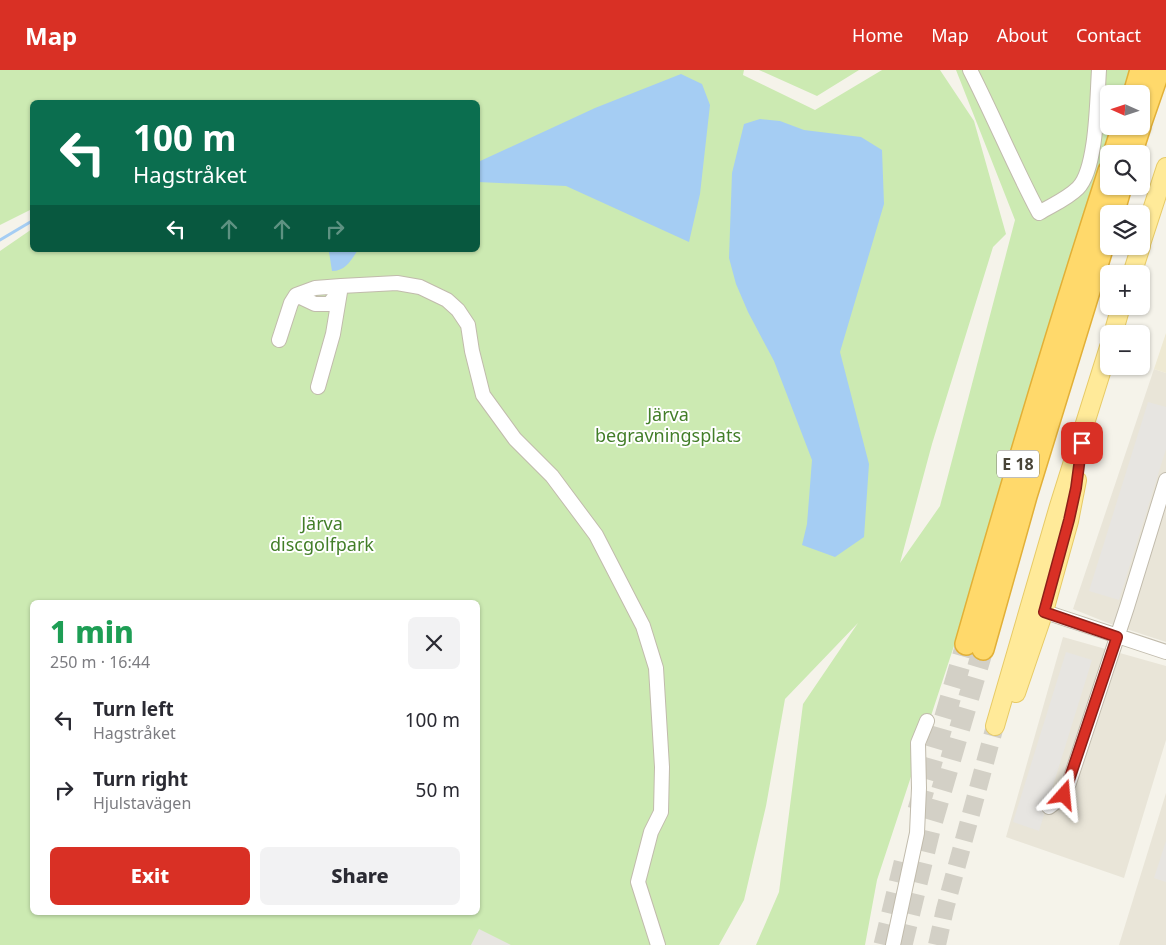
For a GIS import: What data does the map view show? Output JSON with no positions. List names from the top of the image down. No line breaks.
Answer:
{"streets":{"highway":["E 18"]},"parks":["Järva begravningsplats","Järva discgolfpark"],"north":"left","page":{"header":"Map","nav":["Home","Map","About","Contact"],"map_buttons":["+","−"],"turn":["100 m","Hagstråket"],"heading":["1 min","250 m · 16:44"],"list":[{"name":"Turn left","note":"Hagstråket","value":"100 m"},{"name":"Turn right","note":"Hjulstavägen","value":"50 m"}],"buttons":["Exit","Share"]}}
